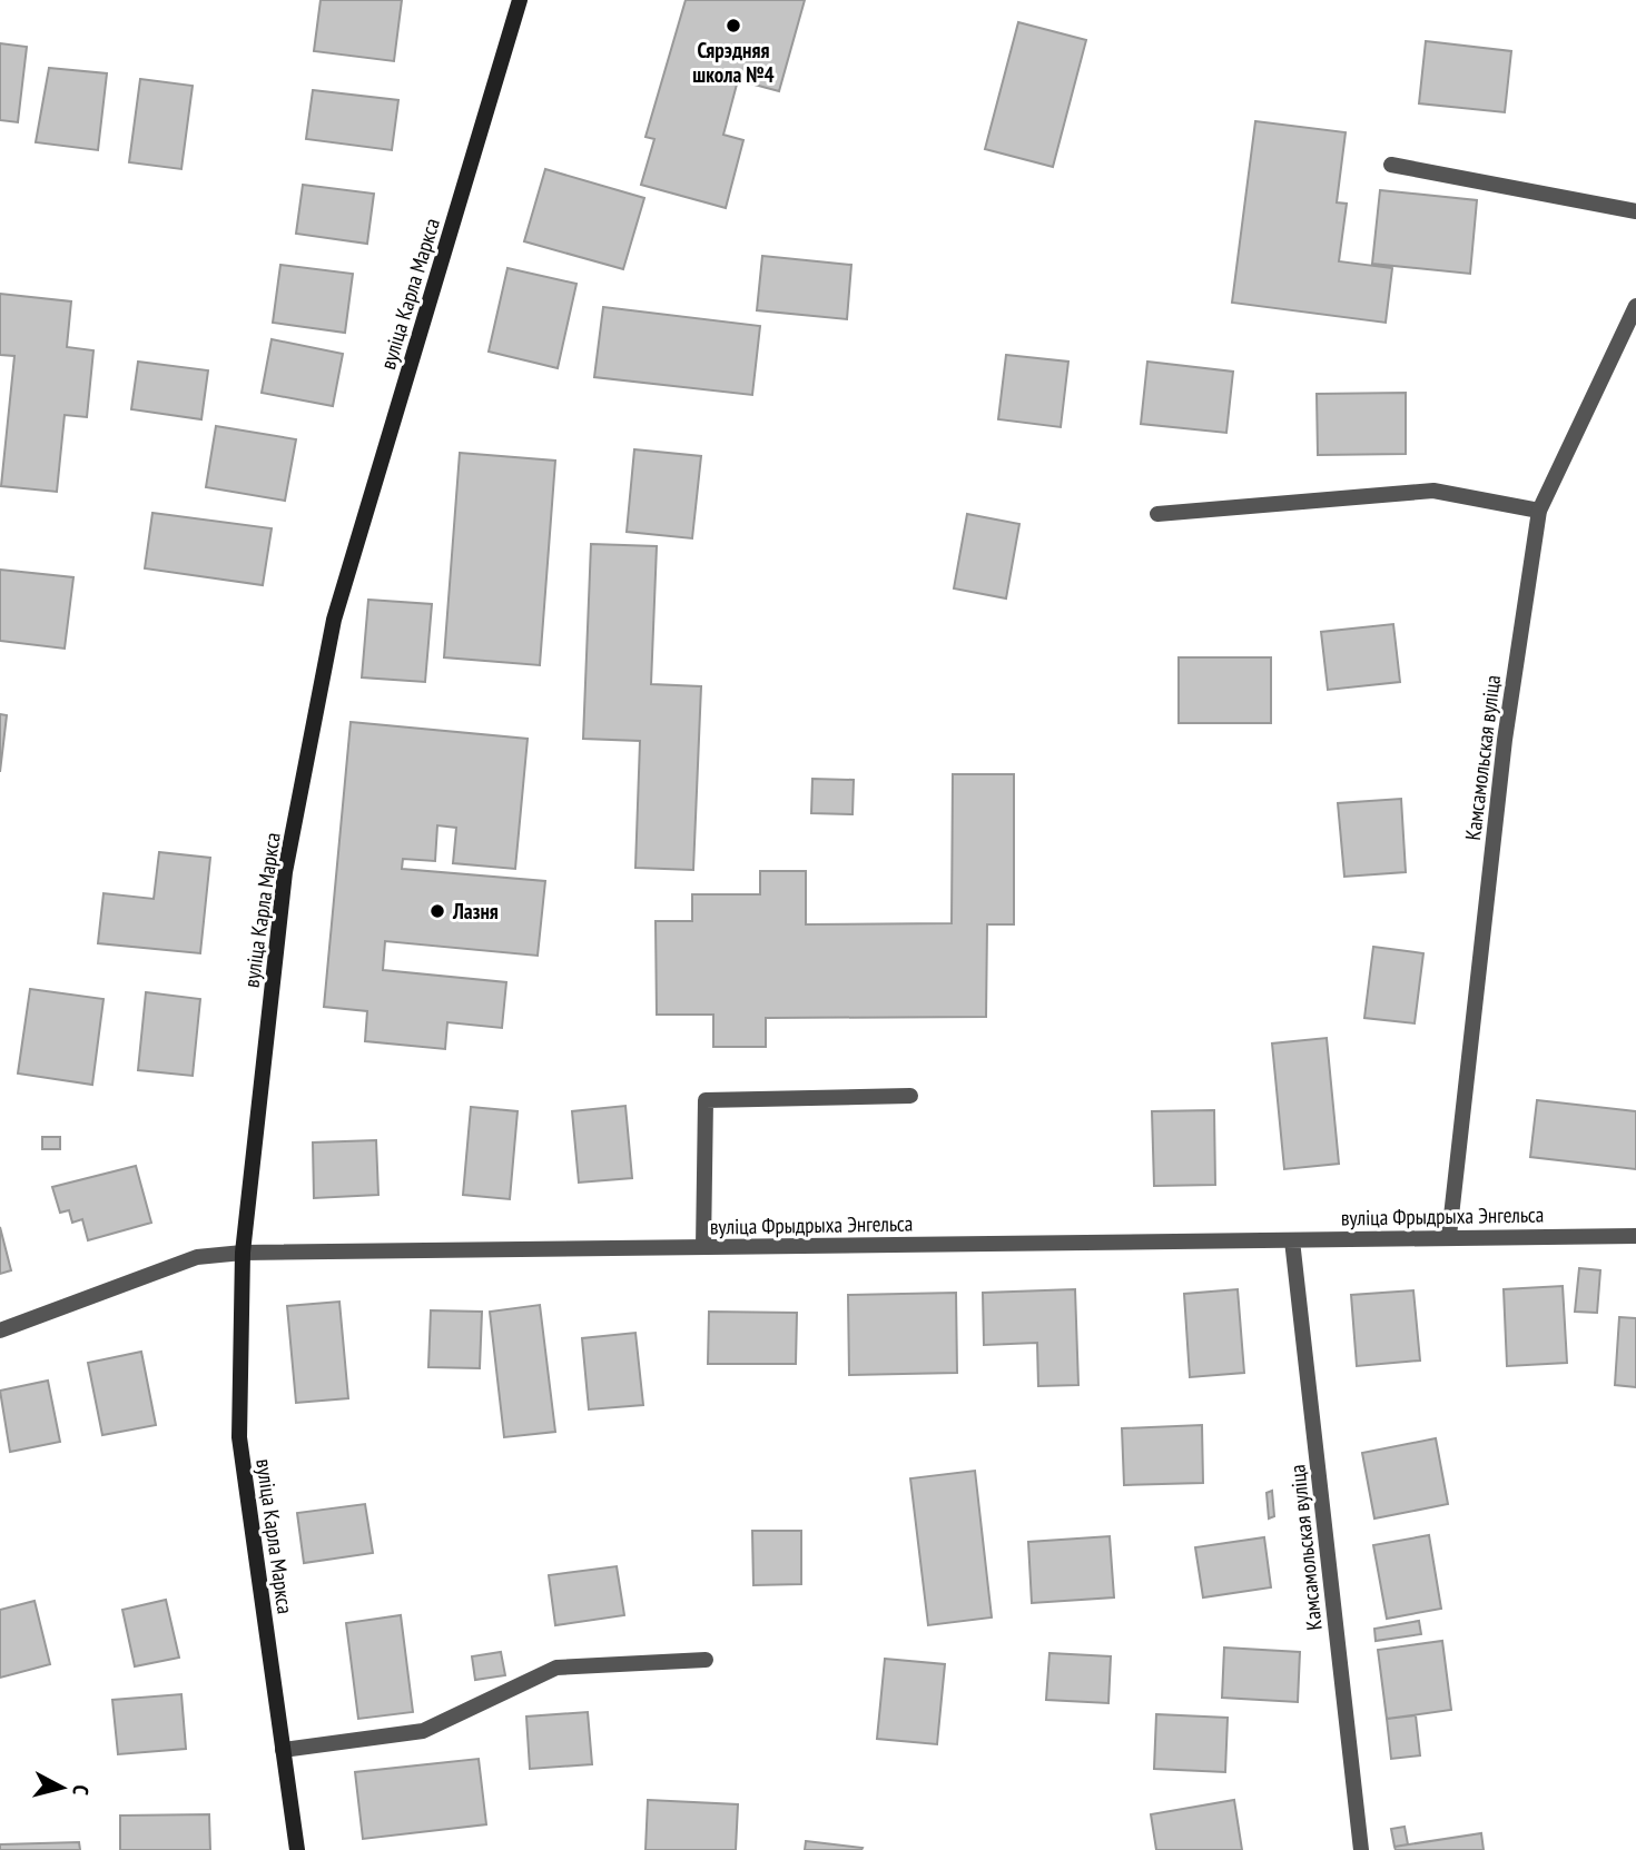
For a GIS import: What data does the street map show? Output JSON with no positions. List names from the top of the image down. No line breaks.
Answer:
{"streets":{"main road":["вуліца Карла Маркса"],"street":["Камсамольская вуліца","вуліца Фрыдрыха Энгельса"]},"crossings":[["вуліца Карла Маркса","вуліца Фрыдрыха Энгельса"],["Камсамольская вуліца","вуліца Фрыдрыха Энгельса"]],"places":["Сярэдняя школа №4","Лазня"],"north":"right"}
